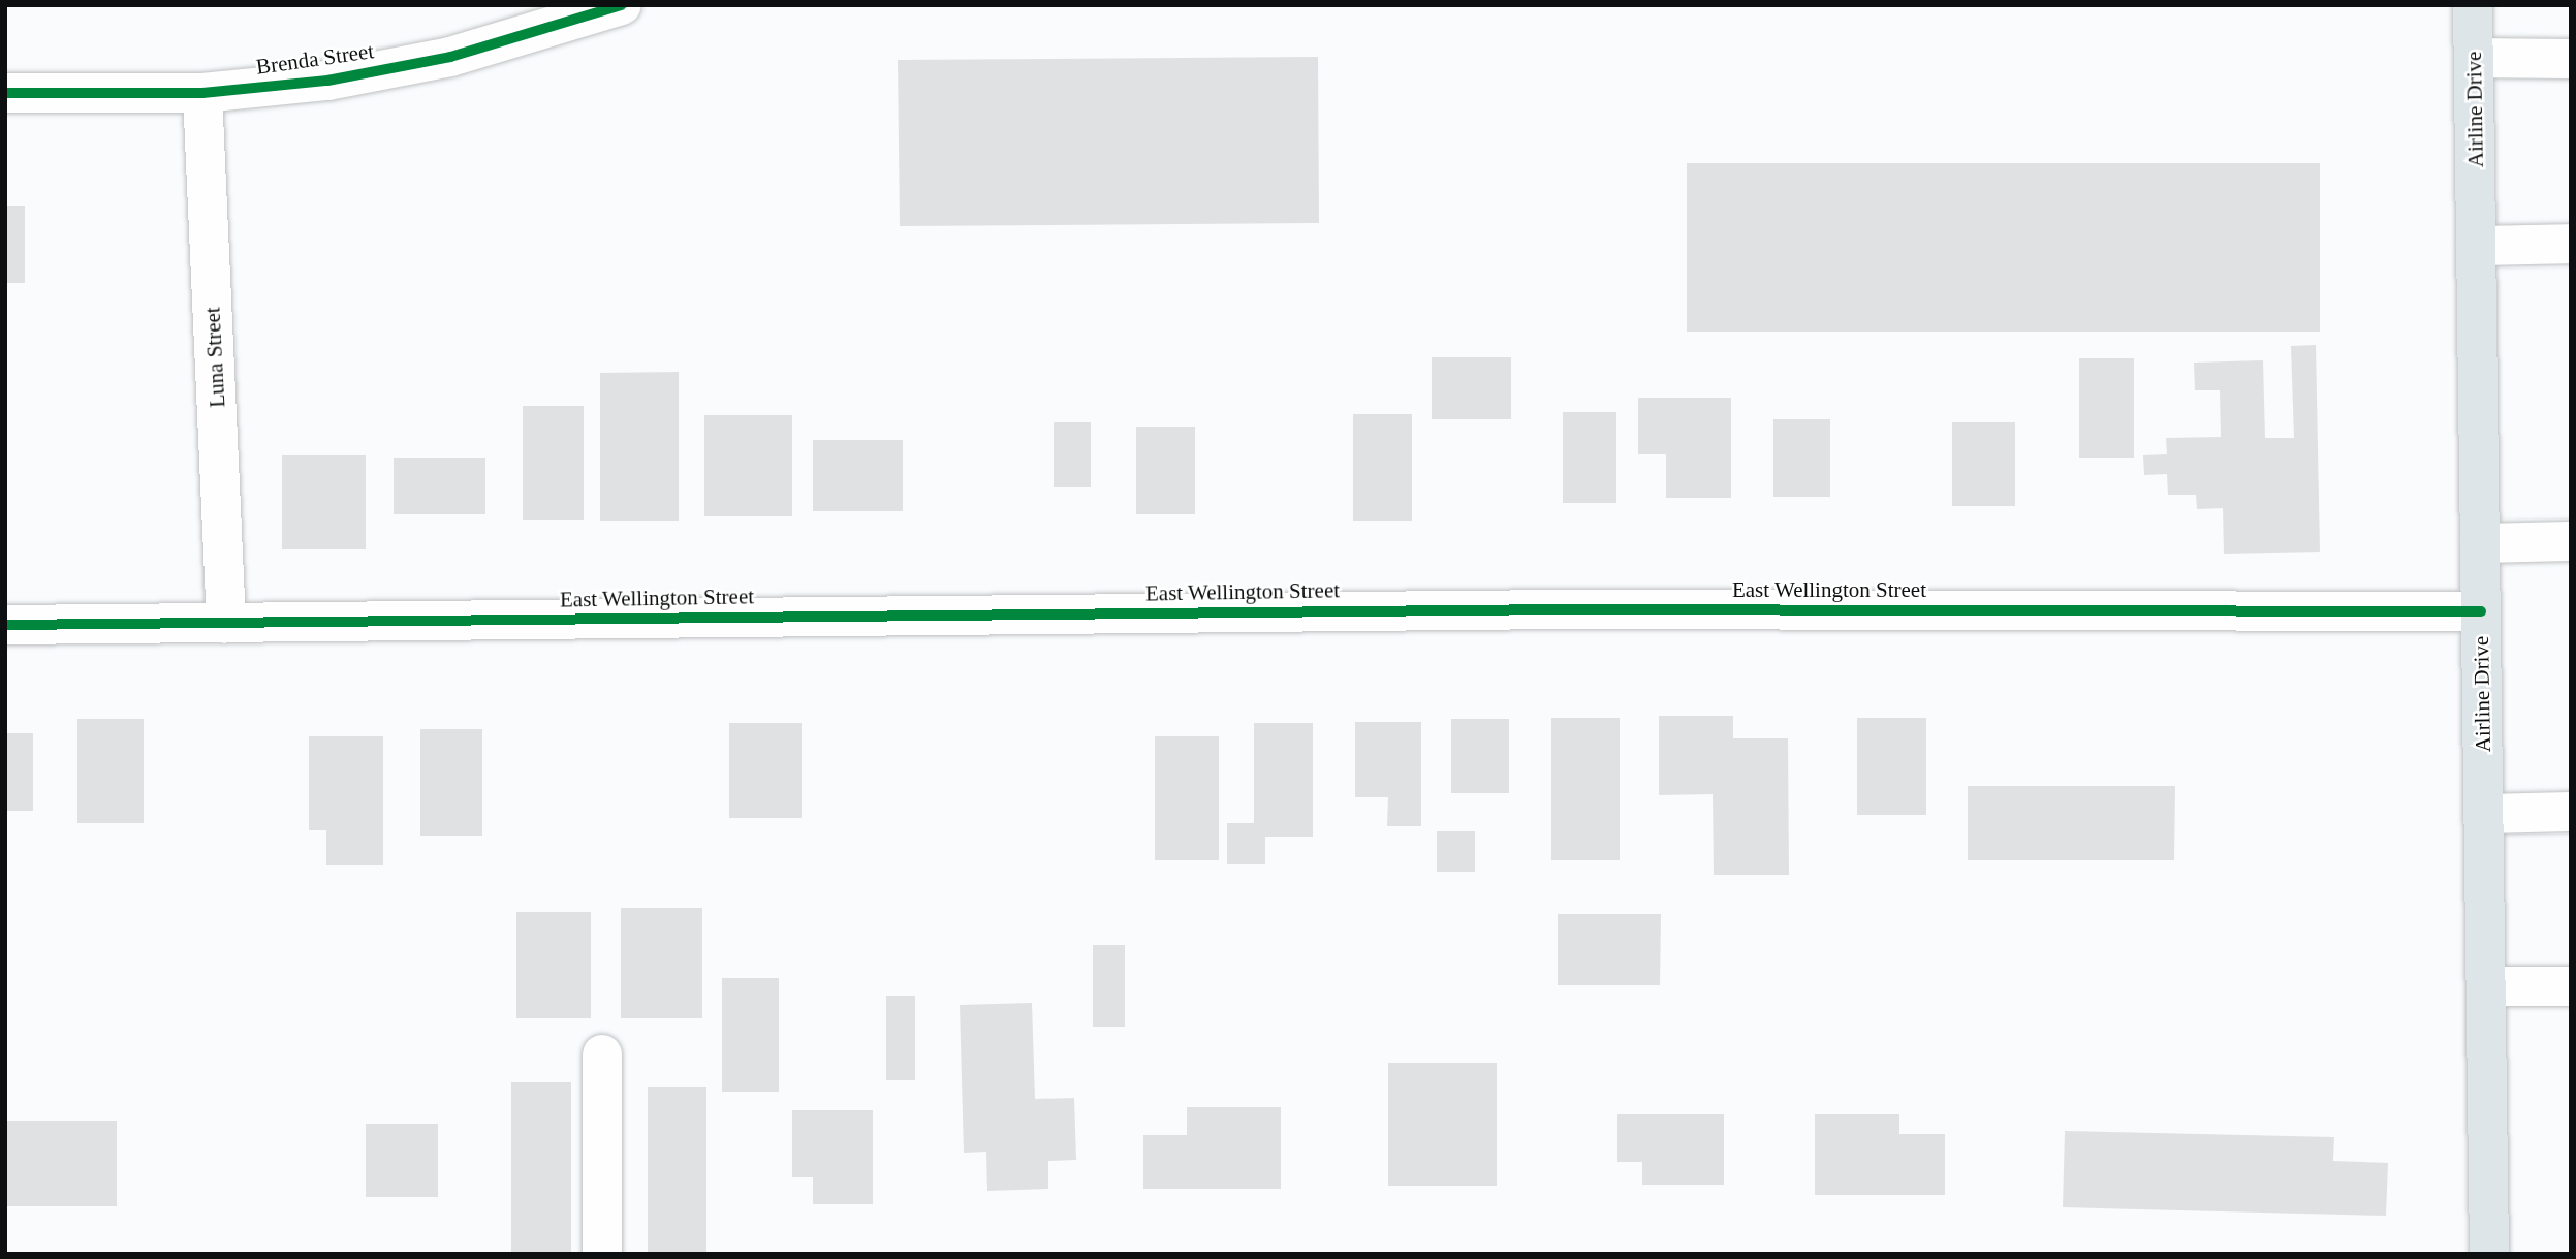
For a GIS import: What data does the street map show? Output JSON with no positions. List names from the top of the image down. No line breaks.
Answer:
{"streets":{"main road":["Airline Drive"],"street":["Brenda Street","Luna Street","East Wellington Street"]},"crossings":[["Brenda Street","Luna Street"],["Airline Drive","East Wellington Street"],["Luna Street","East Wellington Street"]]}
